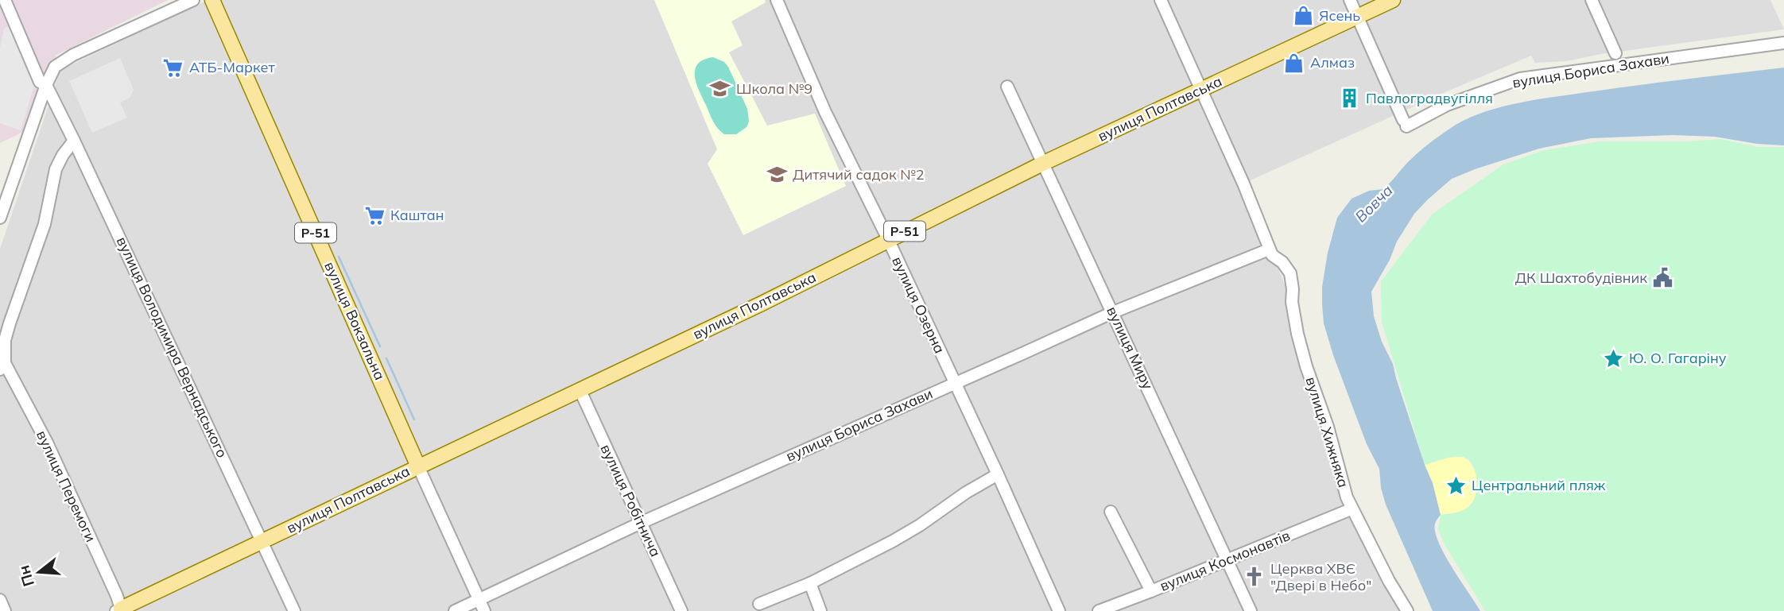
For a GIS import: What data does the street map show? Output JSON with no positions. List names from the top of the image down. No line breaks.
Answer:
{"streets":{"main road":["вулиця Полтавська","Р-51","вулиця Вокзальна"],"street":["вулиця Бориса Захави","вулиця Озерна","вулиця Володимира Вернадського","вулиця Миру","вулиця Хижняка","вулиця Перемоги","вулиця Робітнича","вулиця Космонавтів"]},"crossings":[["вулиця Бориса Захави","вулиця Полтавська"],["вулиця Бориса Захави","вулиця Озерна"],["вулиця Бориса Захави","вулиця Вокзальна"],["вулиця Бориса Захави","вулиця Миру"],["вулиця Бориса Захави","вулиця Хижняка"],["вулиця Бориса Захави","вулиця Робітнича"],["вулиця Полтавська","вулиця Озерна"],["вулиця Полтавська","вулиця Вокзальна"],["вулиця Полтавська","вулиця Володимира Вернадського"],["вулиця Полтавська","вулиця Миру"],["вулиця Полтавська","вулиця Перемоги"],["вулиця Полтавська","вулиця Робітнича"],["вулиця Миру","вулиця Космонавтів"],["вулиця Хижняка","вулиця Космонавтів"]],"water":["Вовча"],"places":{"shop":["Ясень","Алмаз"],"supermarket":["АТБ-Маркет","Каштан"],"school or university":["Школа №9","Дитячий садок №2"],"building":["Павлоградвугілля"],"public building":["ДК Шахтобудівник"],"place":["Ю. О. Гагаріну","Центральний пляж"],"church":["Церква ХВЄ \"Двері в Небо\""]},"north":"left"}
